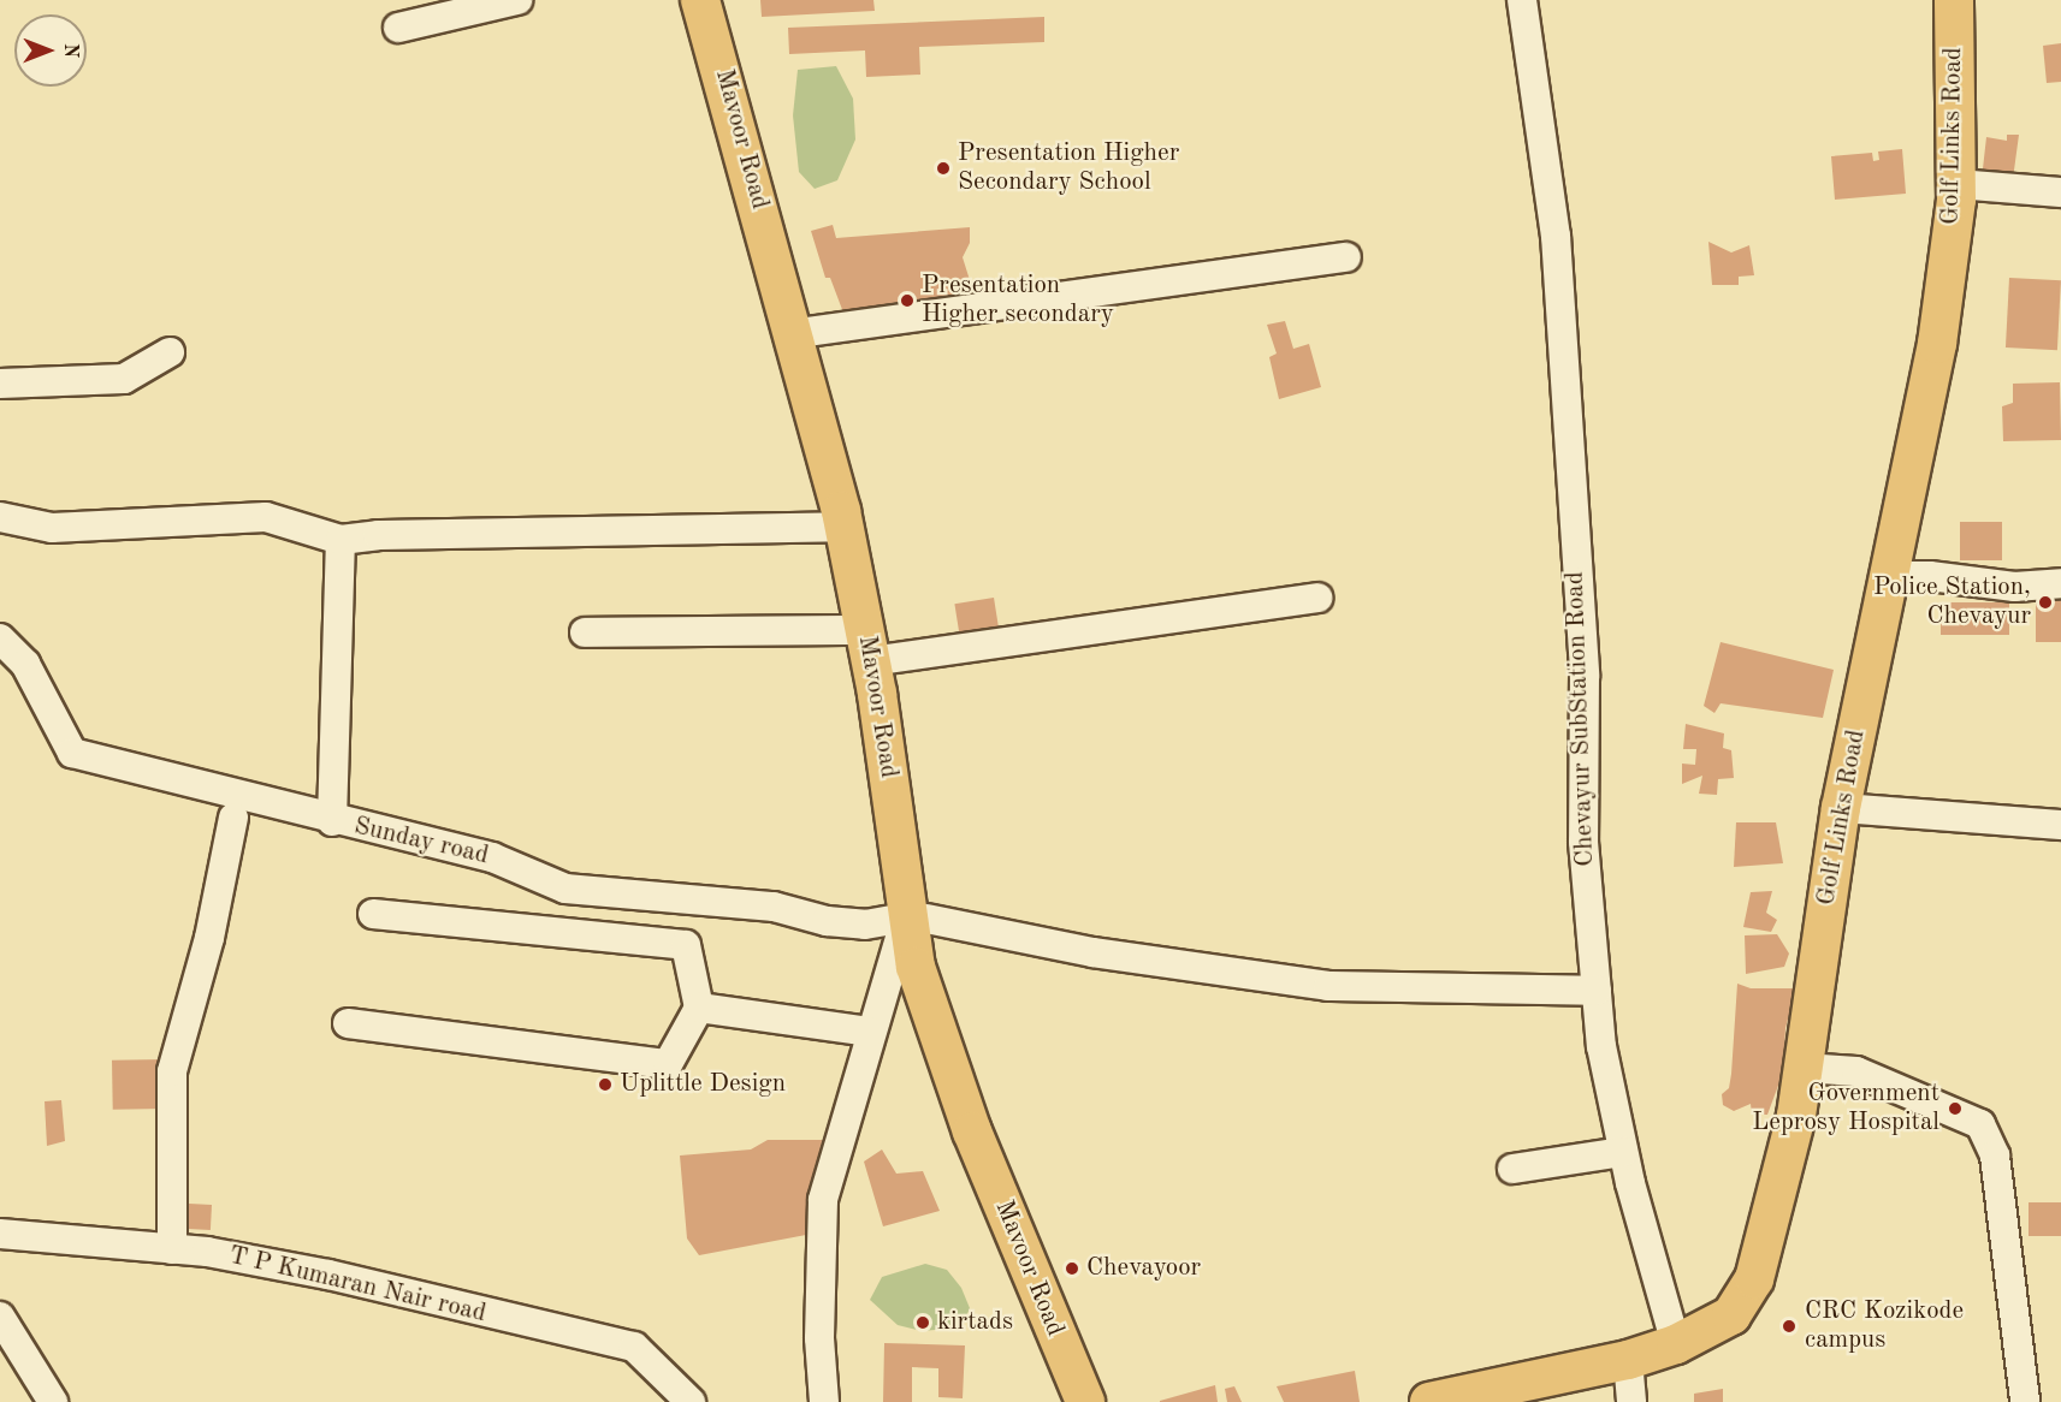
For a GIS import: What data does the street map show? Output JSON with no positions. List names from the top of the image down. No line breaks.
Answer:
{"streets":{"main road":["Golf Links Road","Mavoor Road"],"street":["Chevayur SubStation Road","Sunday road","T P Kumaran Nair road"]},"crossings":[["Golf Links Road","Chevayur SubStation Road"],["Mavoor Road","Sunday road"]],"places":["Presentation Higher Secondary School","Presentation Higher secondary","Police Station, Chevayur","Uplittle Design","Government Leprosy Hospital","Chevayoor","kirtads","CRC Kozikode campus"],"north":"right"}
